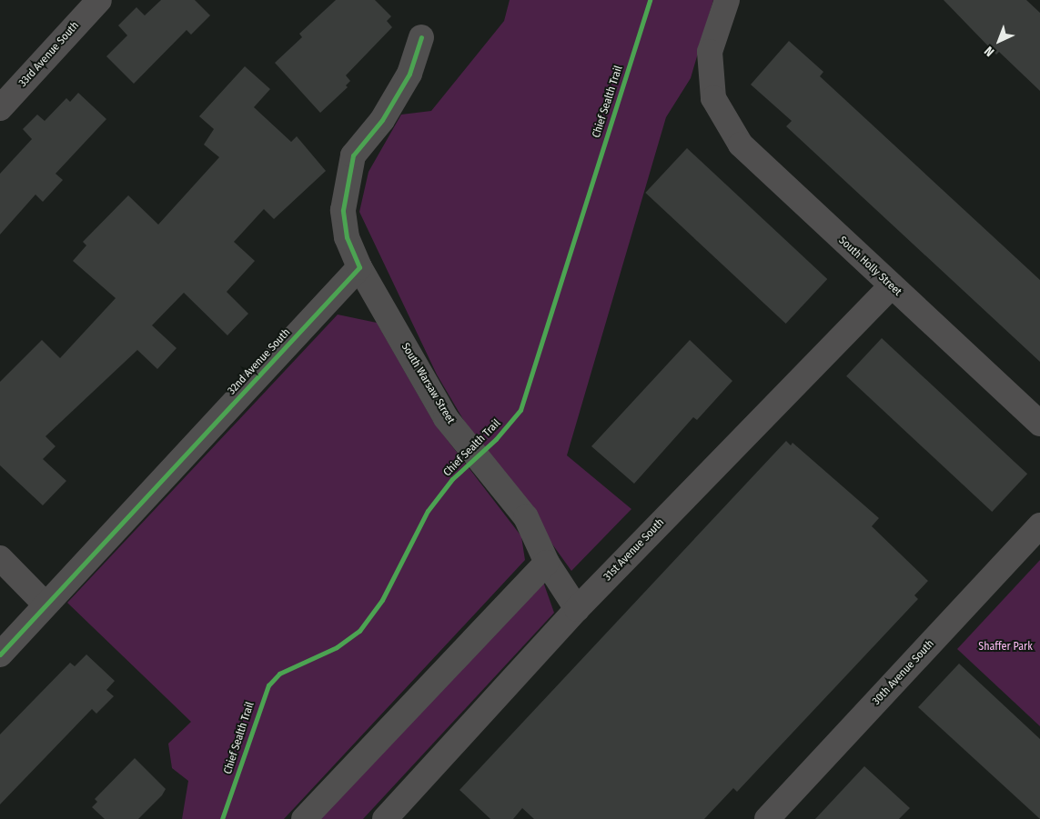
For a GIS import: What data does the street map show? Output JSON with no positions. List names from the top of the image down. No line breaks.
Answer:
{"streets":{"street":["33rd Avenue South","South Holly Street","32nd Avenue South","South Warsaw Street","31st Avenue South","30th Avenue South"],"cycle path":["Chief Sealth Trail"]},"crossings":[["South Holly Street","31st Avenue South"],["32nd Avenue South","South Warsaw Street"],["South Warsaw Street","31st Avenue South"]],"parks":["Shaffer Park"],"north":"bottom left"}
